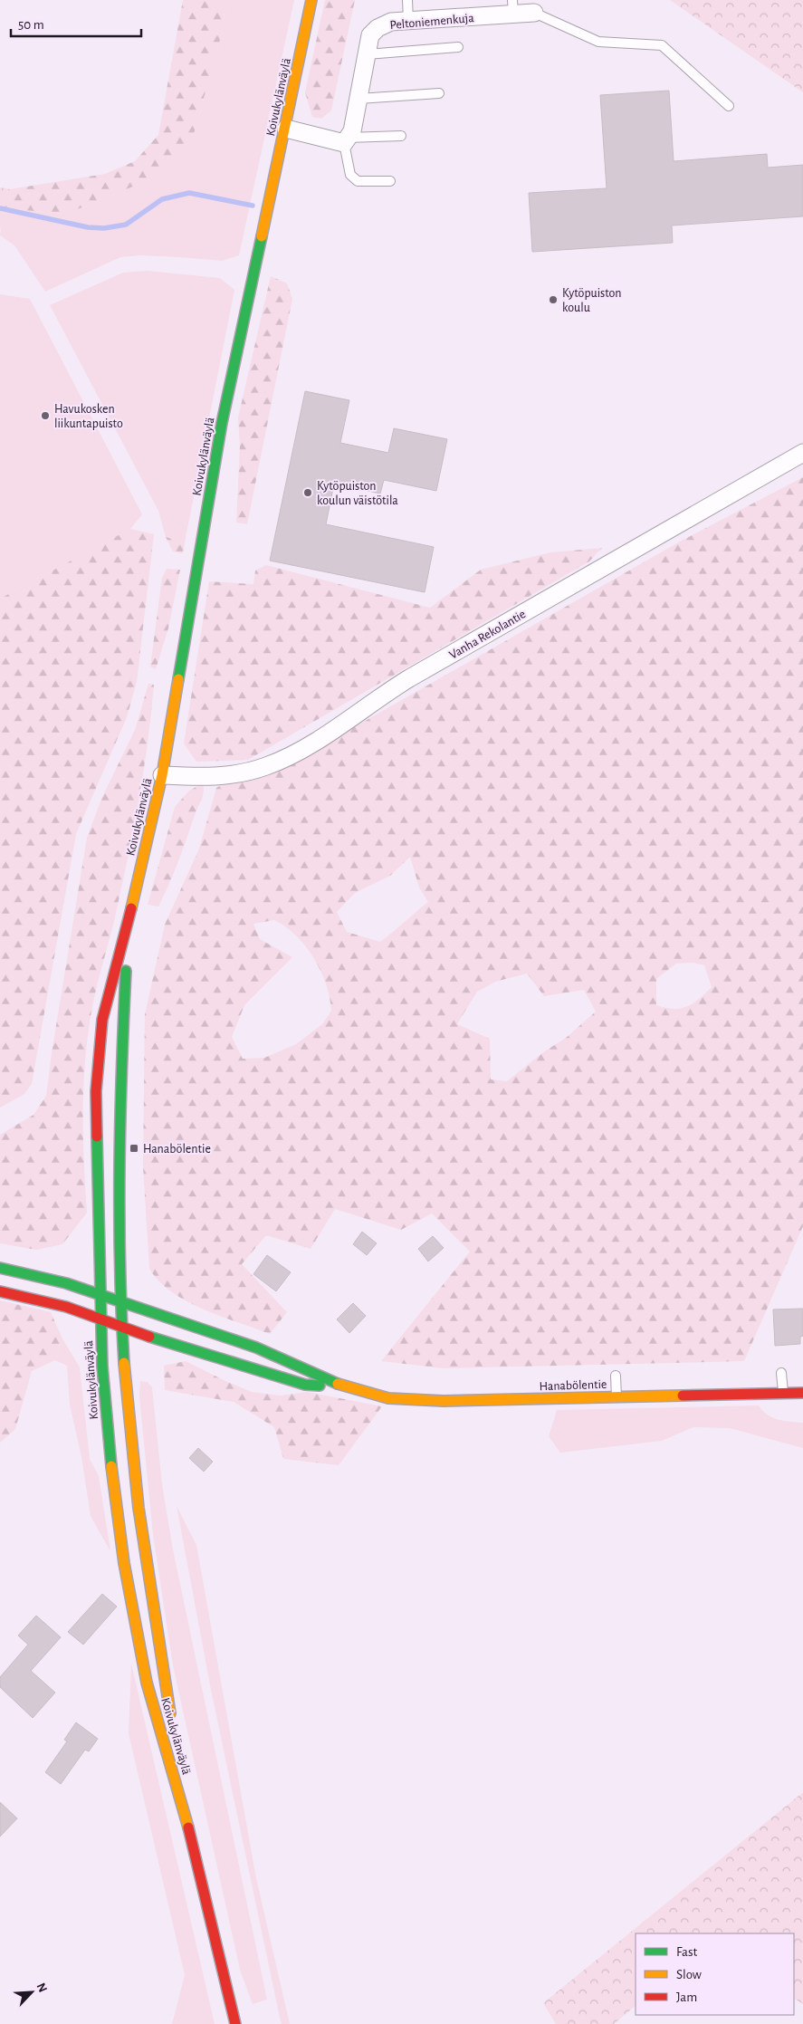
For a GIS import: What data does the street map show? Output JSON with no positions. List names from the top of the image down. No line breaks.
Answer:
{"streets":{"main road":["Koivukylänväylä","Hanabölentie"],"street":["Peltoniemenkuja","Vanha Rekolantie"]},"crossings":[["Koivukylänväylä","Vanha Rekolantie"],["Koivukylänväylä","Hanabölentie"]],"places":{"other":["Kytöpuiston koulu","Havukosken liikuntapuisto","Kytöpuiston koulun väistötila"],"transit":["Hanabölentie"]},"legend":["Fast","Slow","Jam"],"scale_bar":"50 m","north":"top right"}
